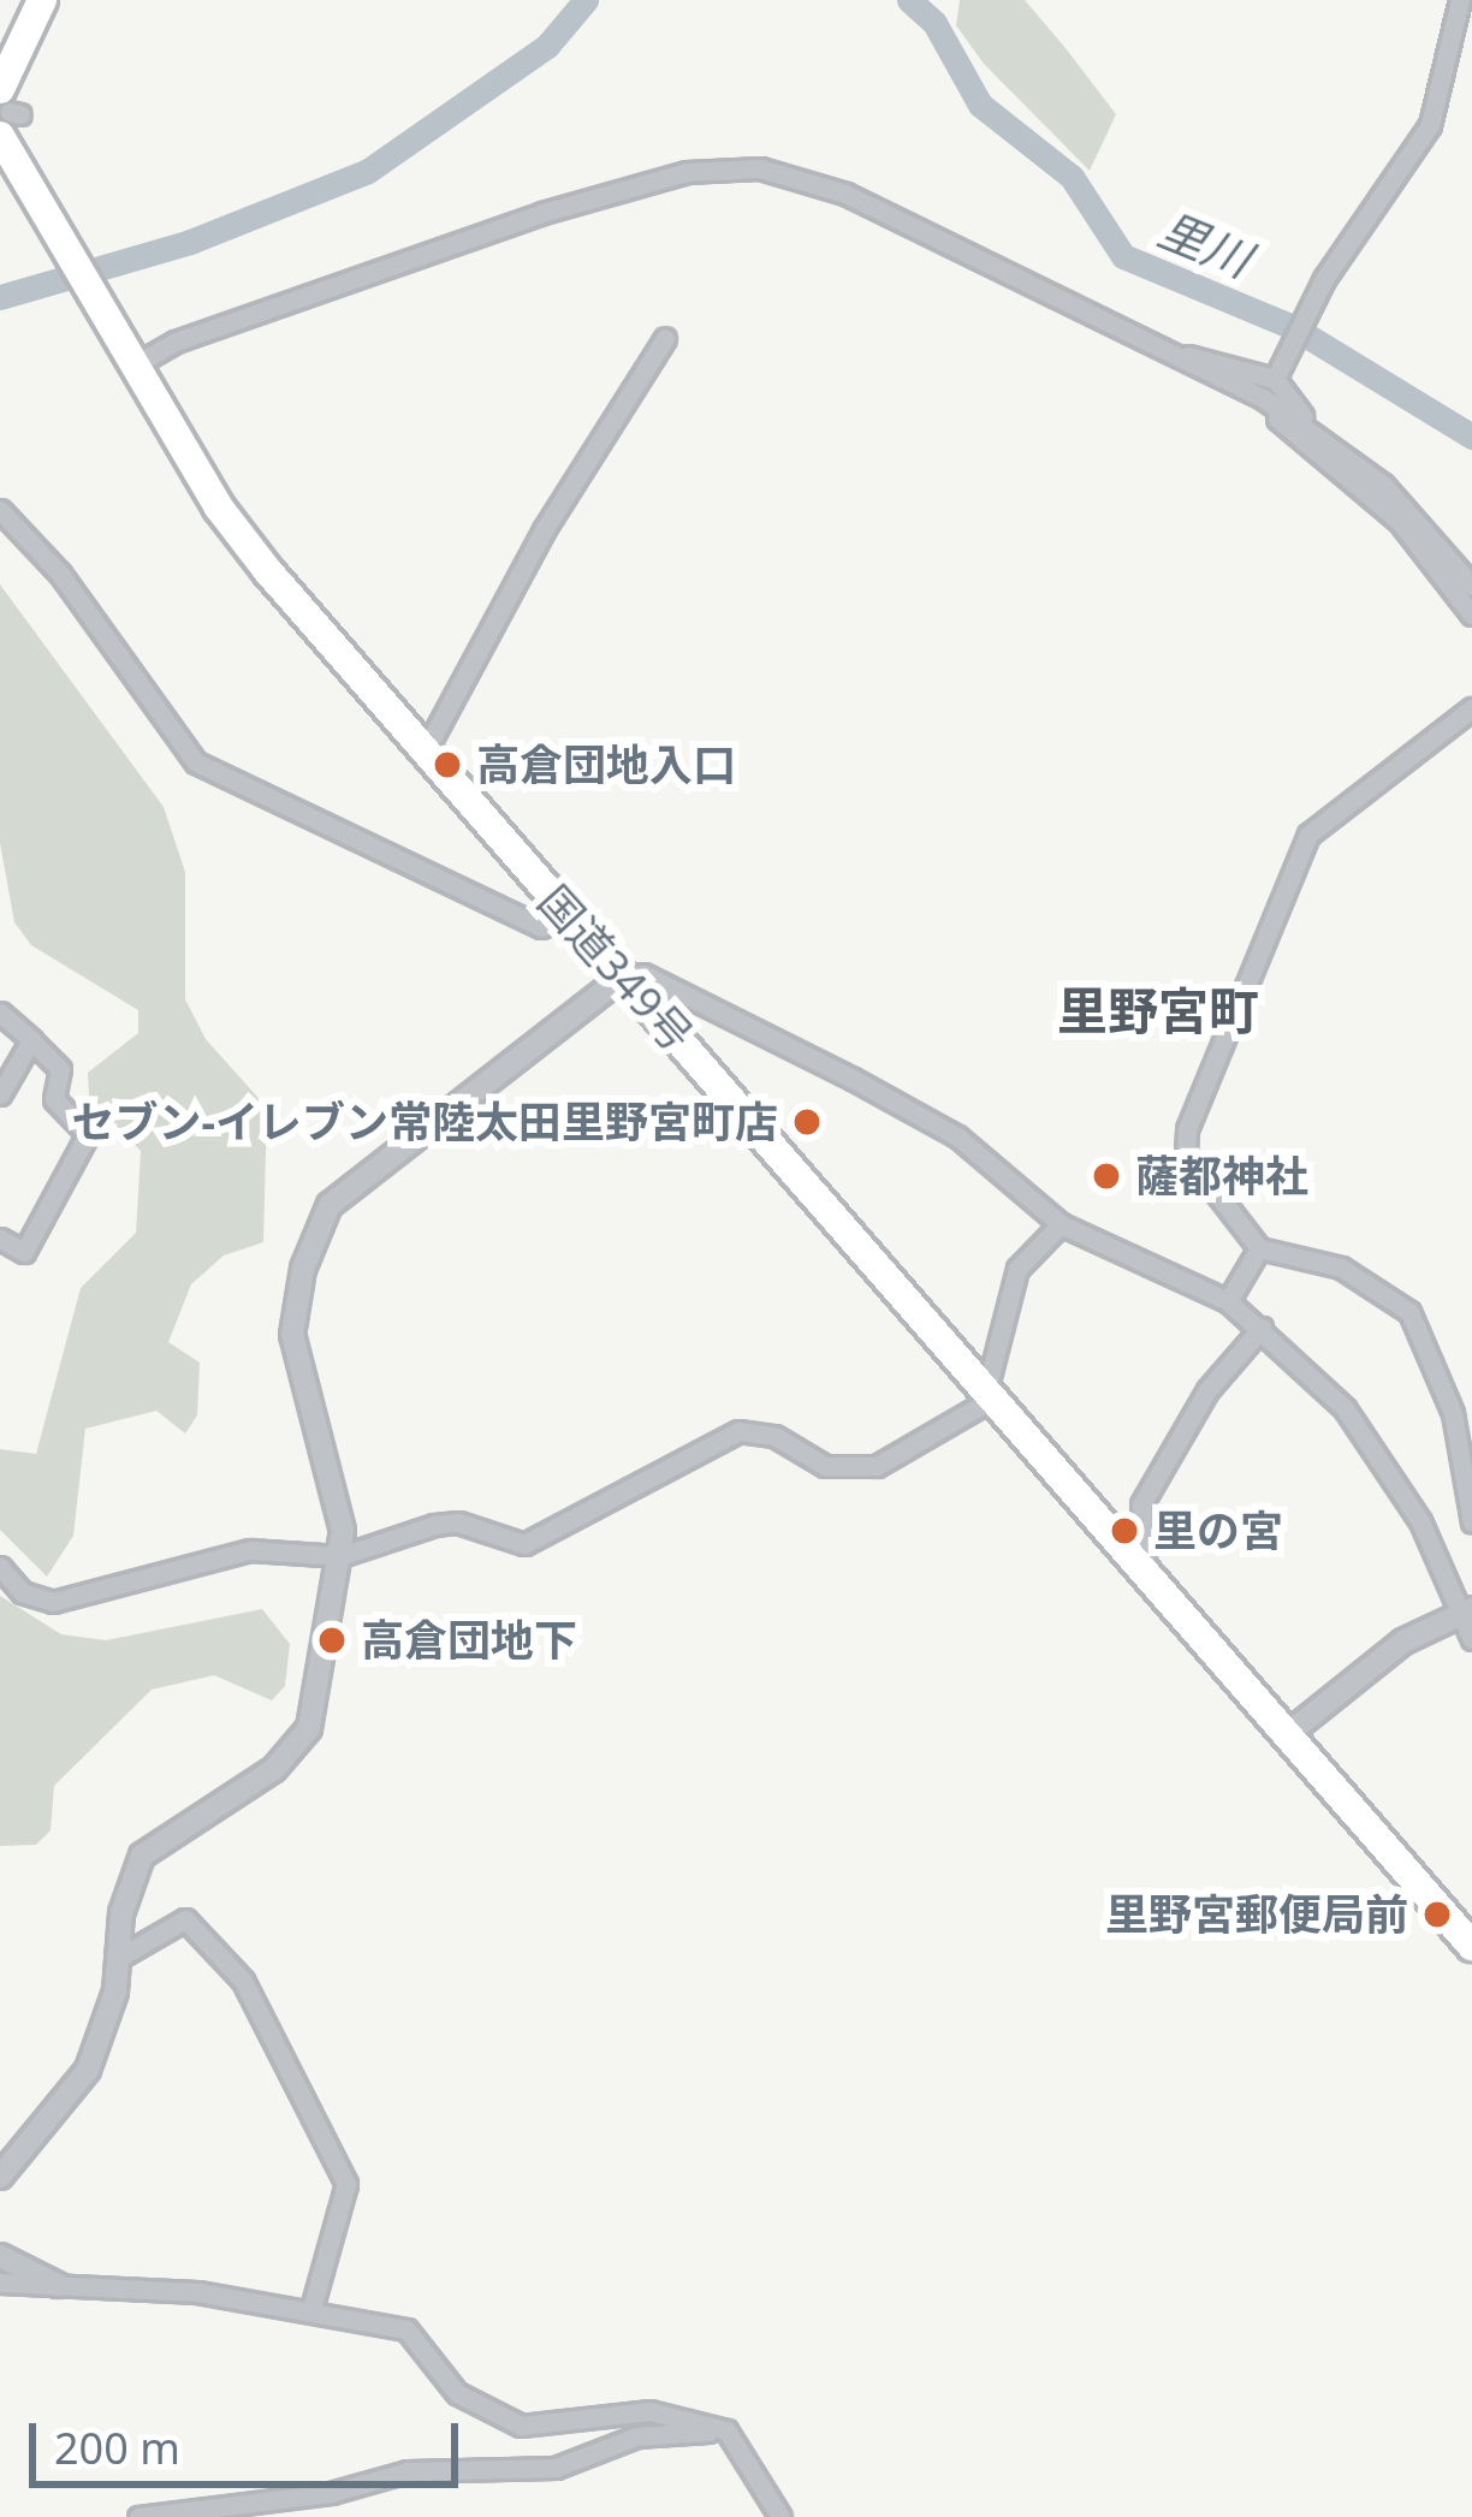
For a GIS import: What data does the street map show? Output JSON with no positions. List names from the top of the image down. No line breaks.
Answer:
{"streets":{"main road":["国道349号"]},"districts":["里野宮町"],"water":["里川"],"places":["高倉団地入口","セブン-イレブン常陸太田里野宮町店","薩都神社","里の宮","高倉団地下","里野宮郵便局前"],"scale_bar":"200 m"}
